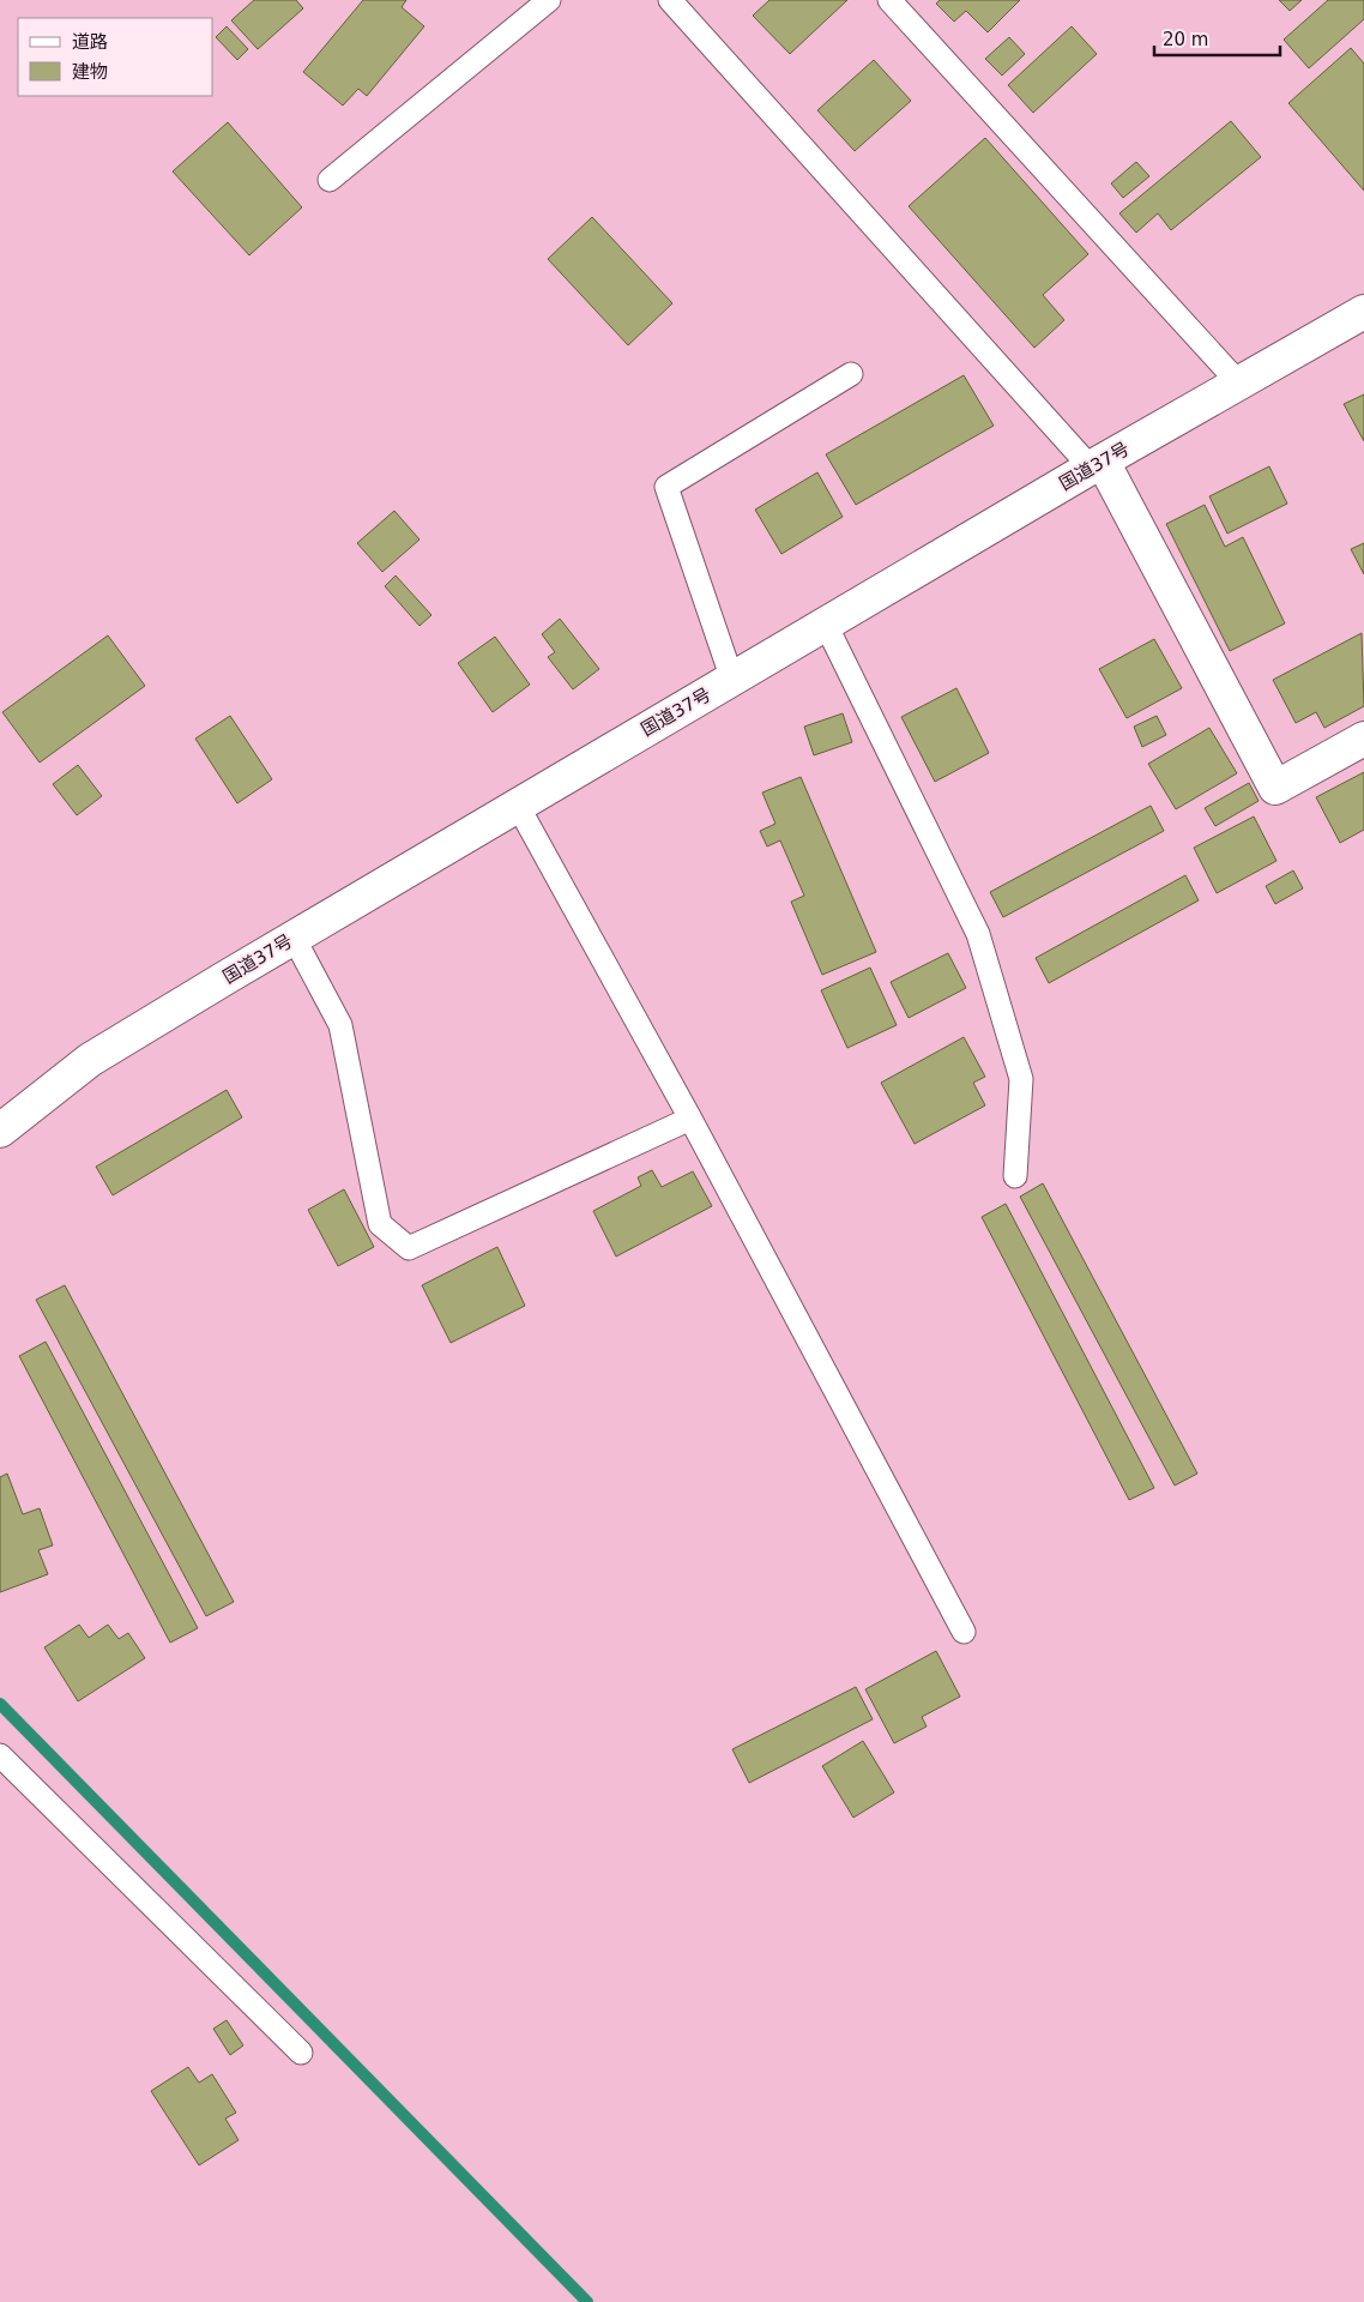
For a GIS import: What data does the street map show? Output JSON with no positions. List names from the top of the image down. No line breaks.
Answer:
{"streets":{"main road":["国道37号"]},"legend":["道路","建物"],"scale_bar":"20 m"}
